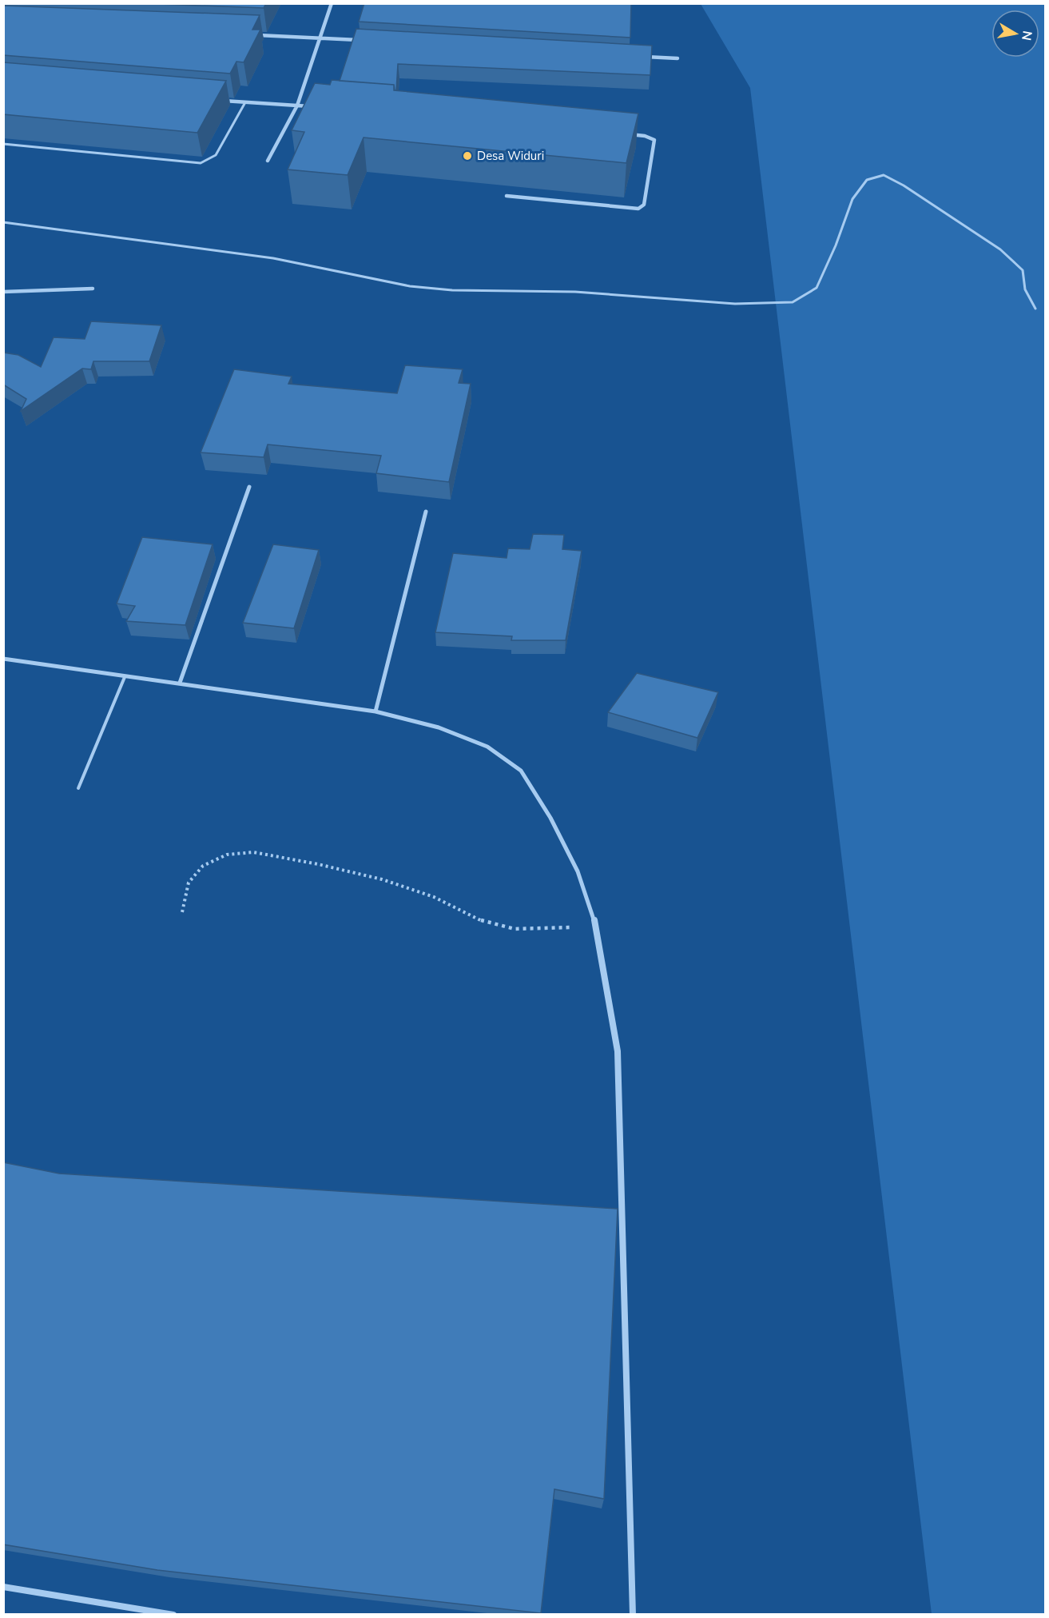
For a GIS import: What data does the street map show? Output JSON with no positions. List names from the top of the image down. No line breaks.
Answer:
{"places":["Desa Widuri"],"north":"right"}
